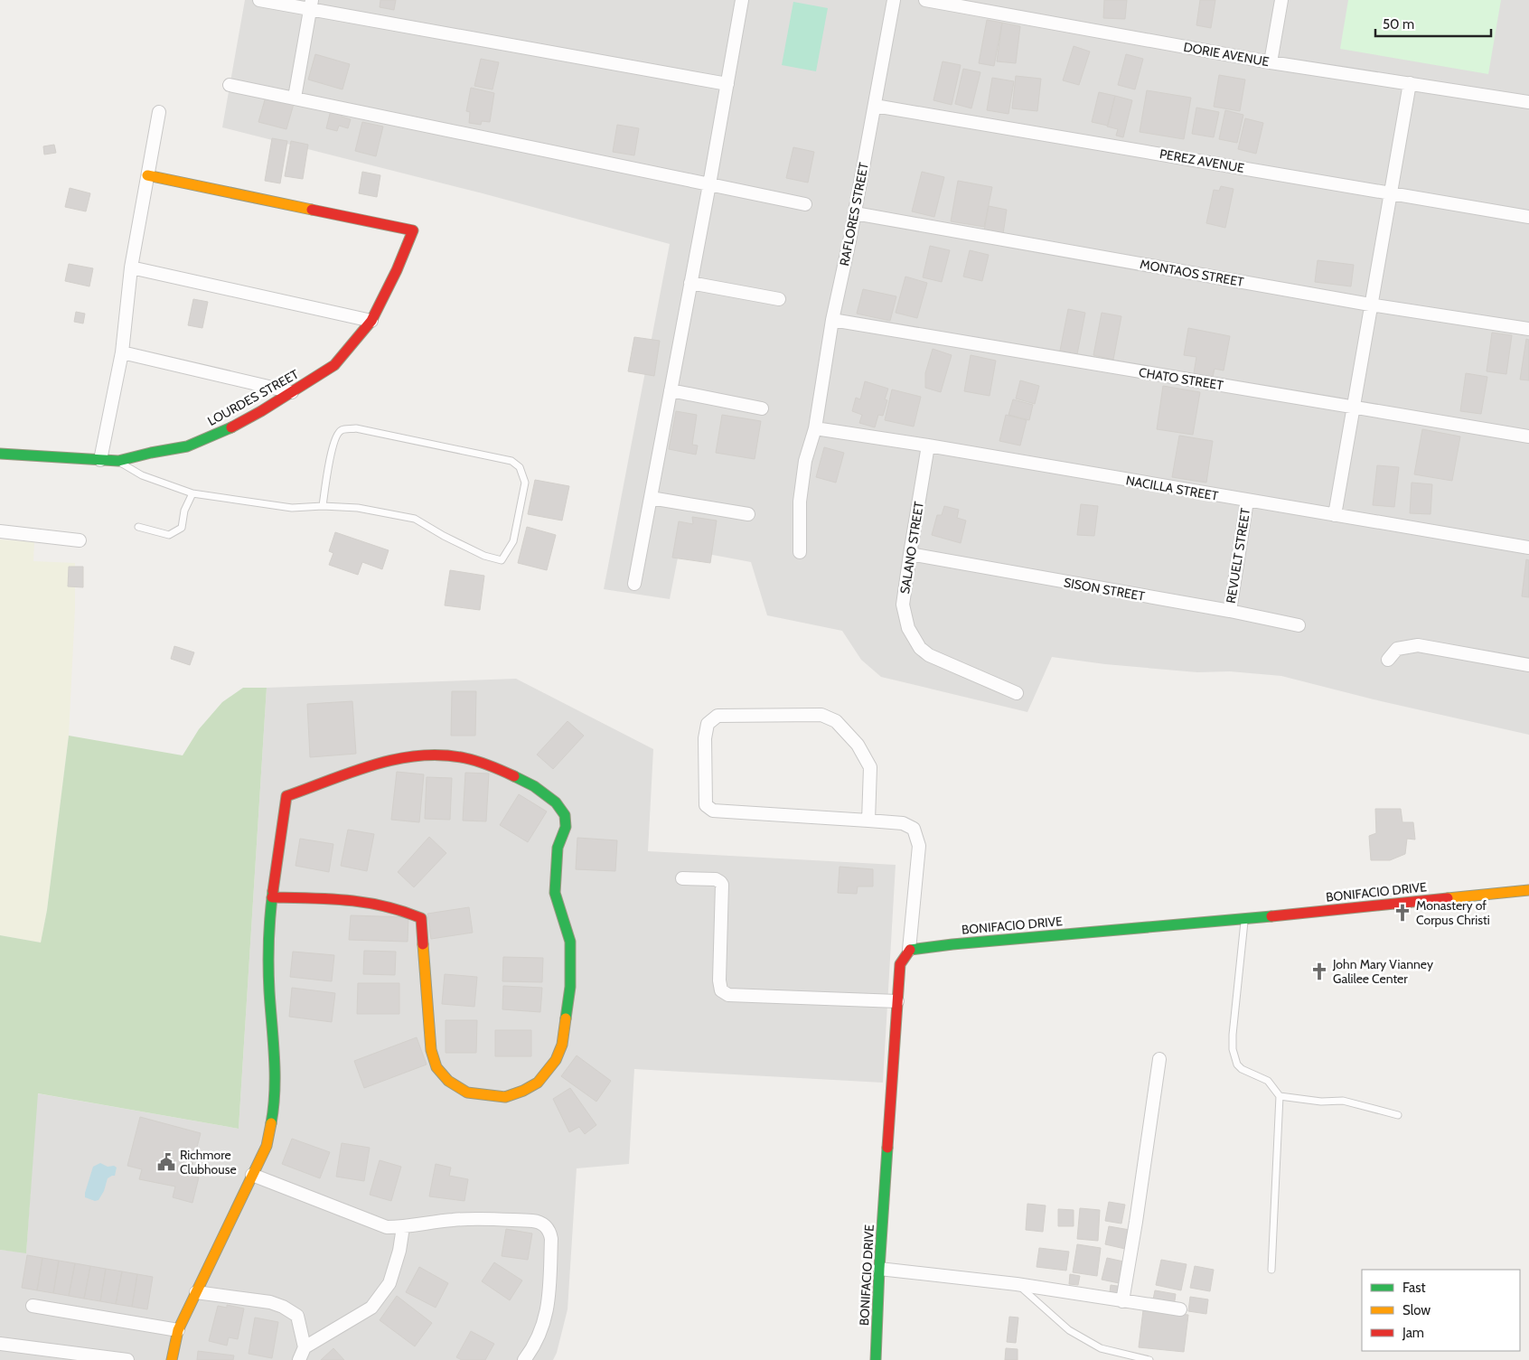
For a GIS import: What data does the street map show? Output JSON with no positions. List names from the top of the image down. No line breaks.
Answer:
{"streets":{"street":["DORIE AVENUE","PEREZ AVENUE","RAFLORES STREET","MONTAOS STREET","CHATO STREET","LOURDES STREET","NACILLA STREET","SALANO STREET","REVUELT STREET","SISON STREET","BONIFACIO DRIVE"]},"crossings":[["PEREZ AVENUE","RAFLORES STREET"],["RAFLORES STREET","MONTAOS STREET"],["RAFLORES STREET","CHATO STREET"],["RAFLORES STREET","NACILLA STREET"],["NACILLA STREET","SALANO STREET"],["NACILLA STREET","REVUELT STREET"],["SALANO STREET","SISON STREET"],["REVUELT STREET","SISON STREET"]],"places":{"church":["Monastery of Corpus Christi","John Mary Vianney Galilee Center"],"public building":["Richmore Clubhouse"]},"legend":["Fast","Slow","Jam"],"scale_bar":"50 m"}
